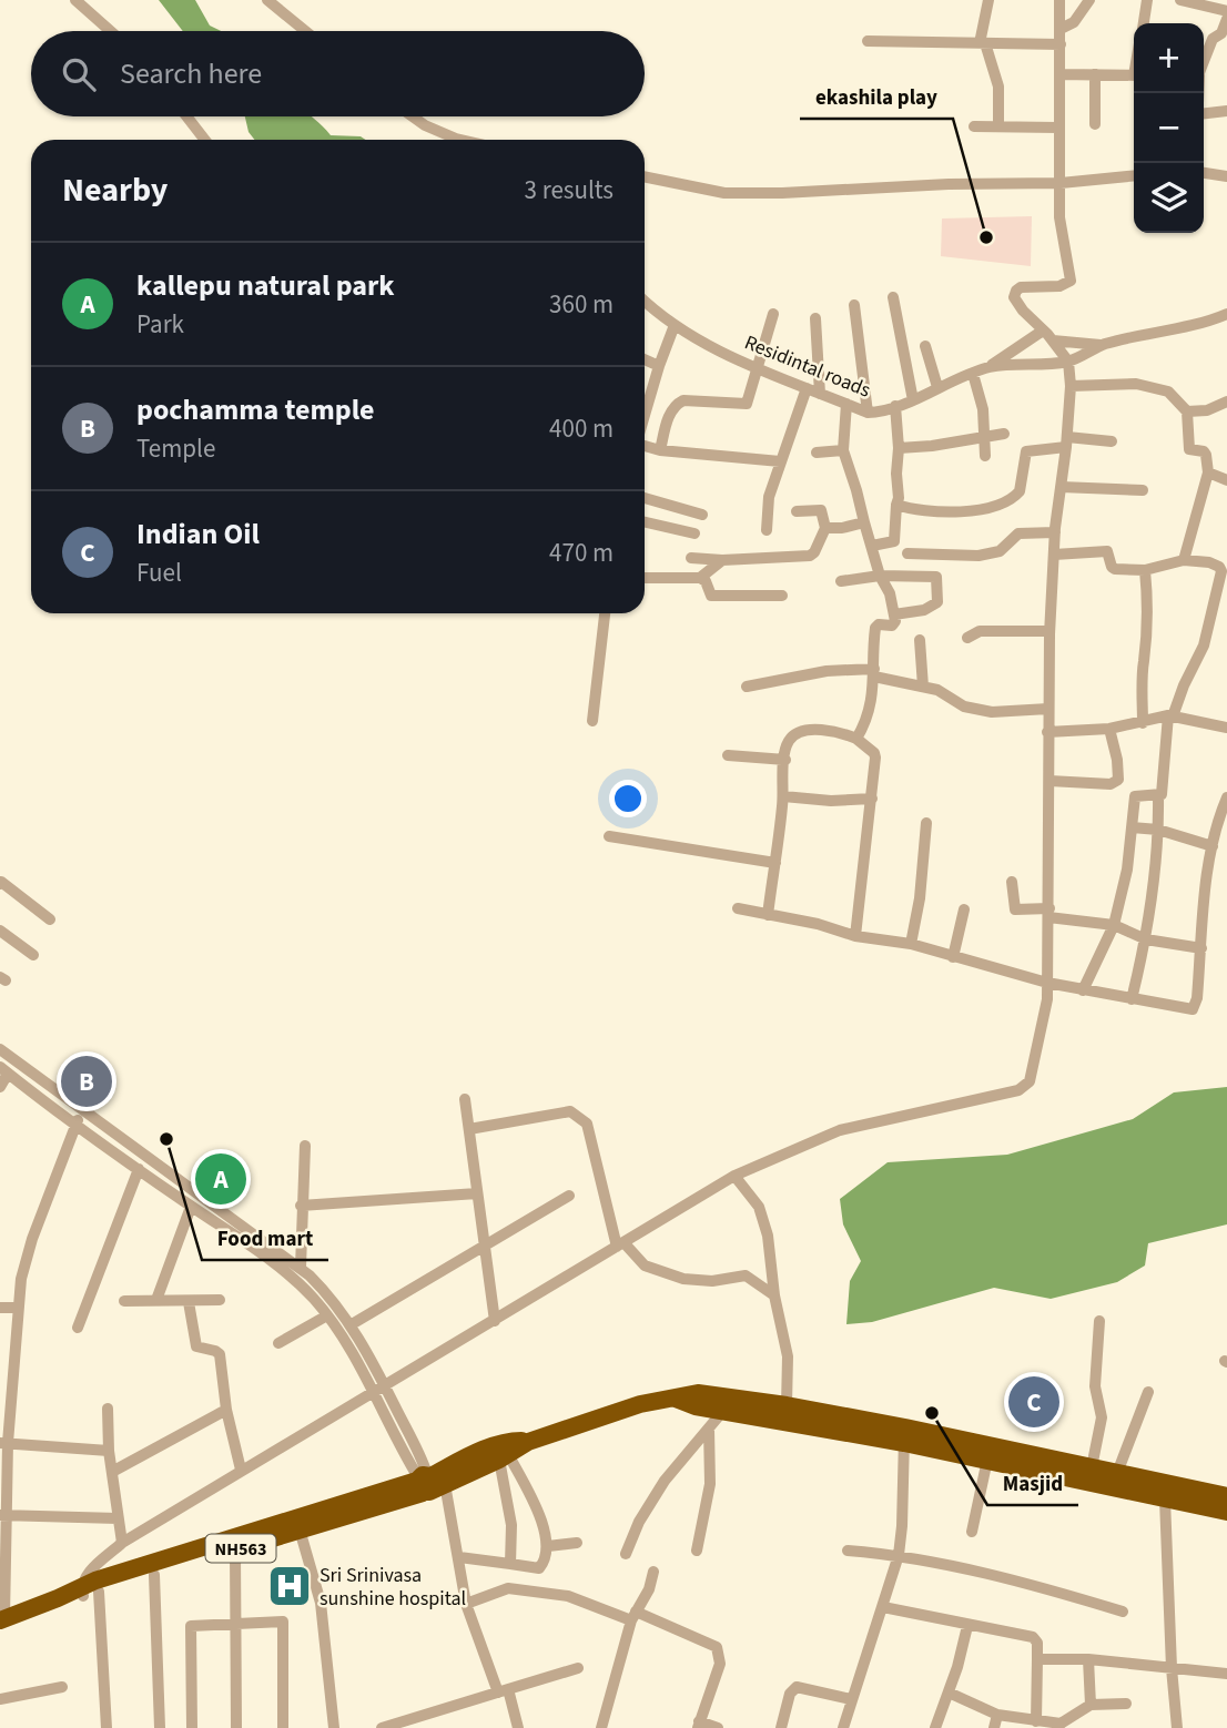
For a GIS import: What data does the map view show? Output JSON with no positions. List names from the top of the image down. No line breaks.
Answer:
{"streets":{"highway":["NH563"],"street":["Residintal roads"]},"places":{"other":["ekashila play","Food mart","Masjid"],"hospital":["Sri Srinivasa sunshine hospital"]},"page":{"map_buttons":["+","−"],"search":"Search here","heading":["Nearby","3 results"],"list":[{"mark":"A","name":"kallepu natural park","note":"Park","value":"360 m"},{"mark":"B","name":"pochamma temple","note":"Temple","value":"400 m"},{"mark":"C","name":"Indian Oil","note":"Fuel","value":"470 m"}],"pins":["B","A","C"]}}
